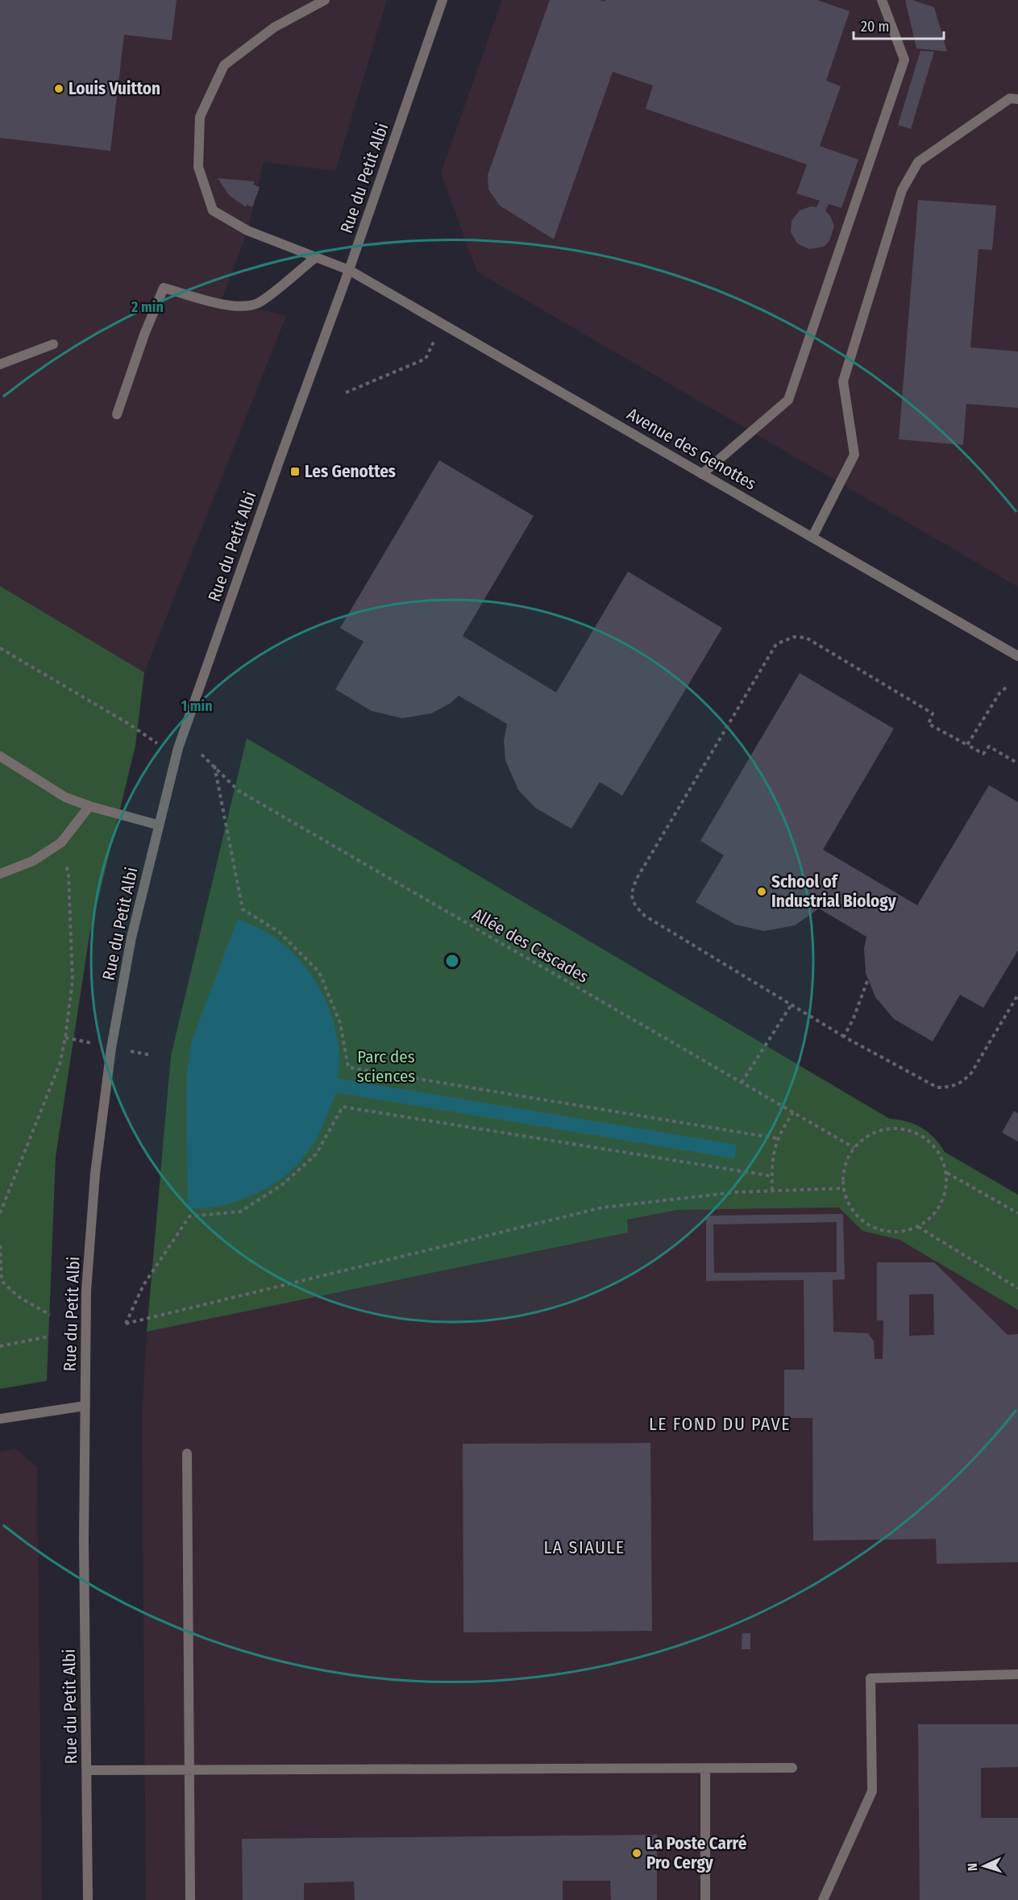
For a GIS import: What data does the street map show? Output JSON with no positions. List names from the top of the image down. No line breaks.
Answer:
{"streets":{"street":["Rue du Petit Albi","Avenue des Genottes"],"path":["Allée des Cascades"]},"crossings":[["Rue du Petit Albi","Avenue des Genottes"]],"districts":["LE FOND DU PAVE","LA SIAULE"],"parks":["Parc des sciences"],"places":{"other":["Louis Vuitton","School of Industrial Biology","La Poste Carré Pro Cergy"],"transit":["Les Genottes"]},"scale_bar":"20 m","north":"left","rings":["2 min","1 min"]}
